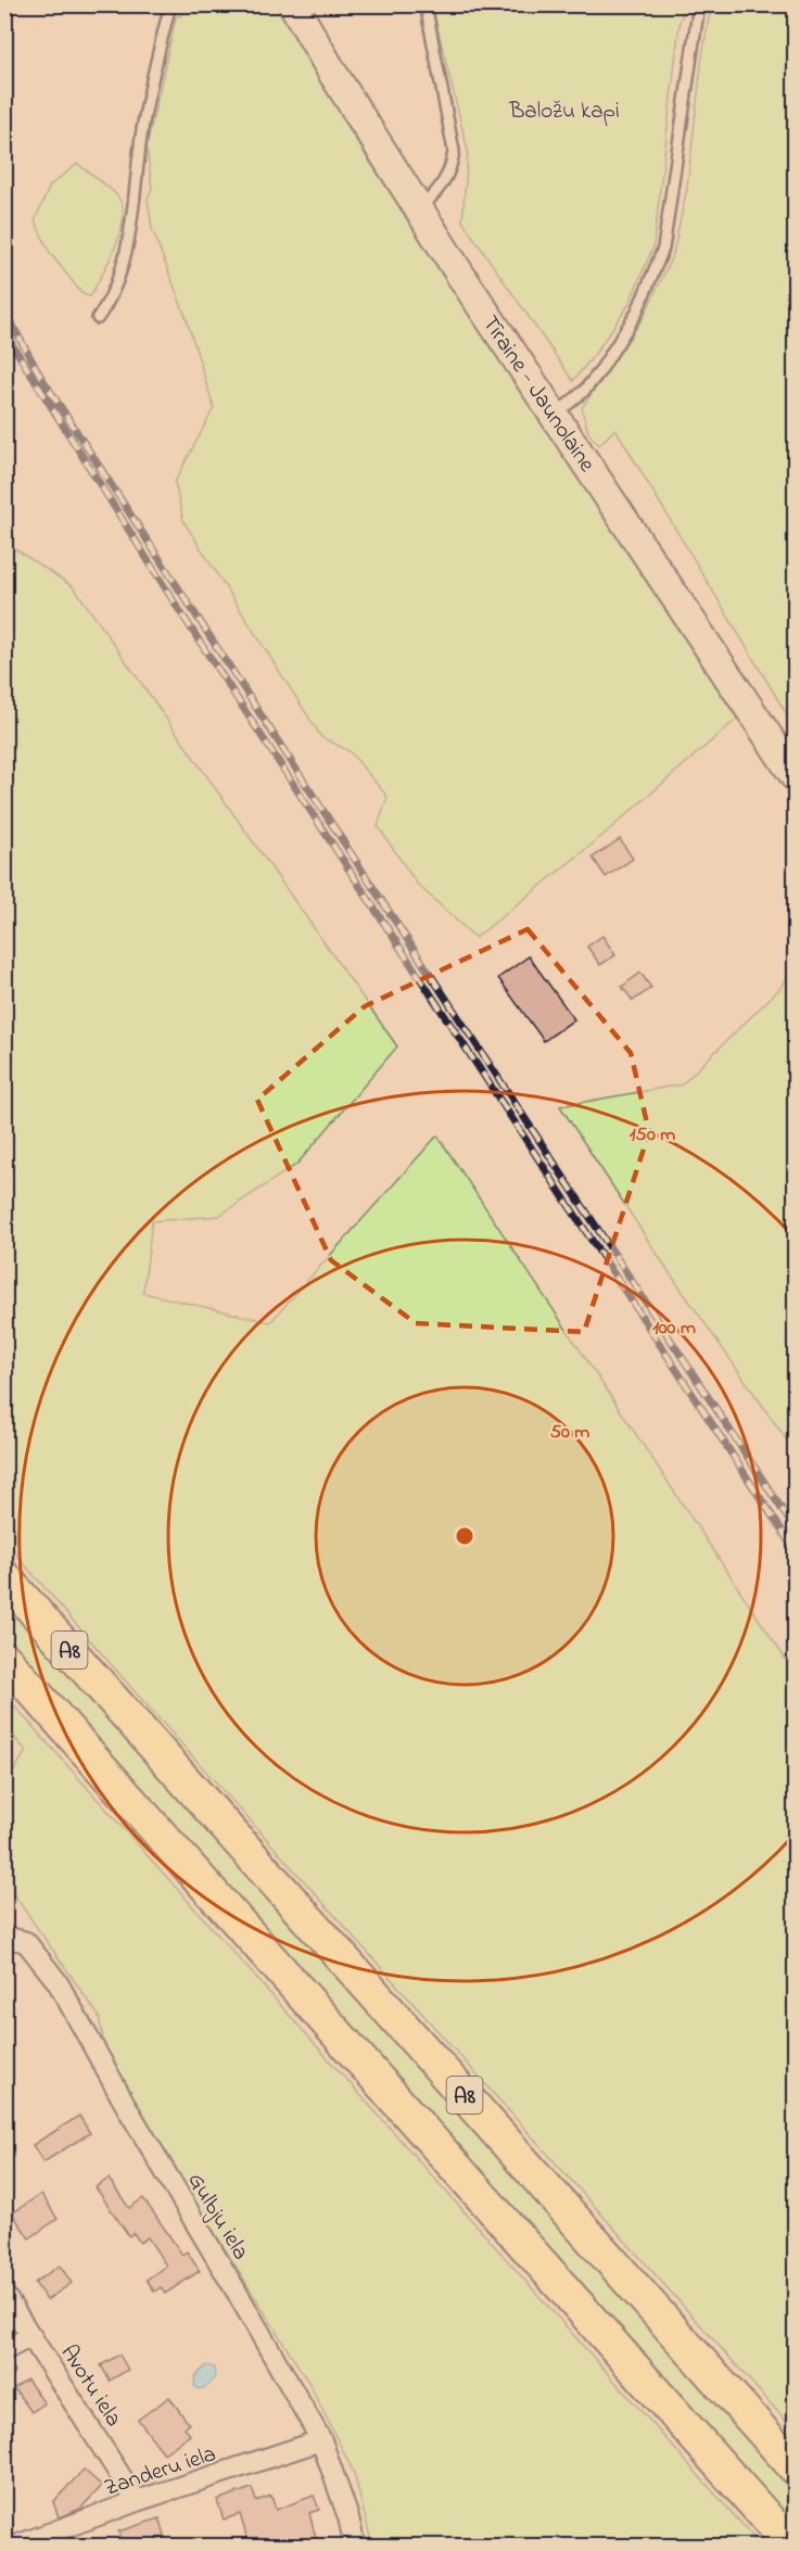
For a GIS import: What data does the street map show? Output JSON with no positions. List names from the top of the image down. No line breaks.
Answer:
{"streets":{"highway":["A8"],"main road":["Tīraine - Jaunolaine"],"street":["Gulbju iela","Avotu iela","Zanderu iela"]},"crossings":[["Gulbju iela","Zanderu iela"],["Avotu iela","Zanderu iela"]],"parks":["Baložu kapi"],"rings":["150 m","100 m","50 m"]}
